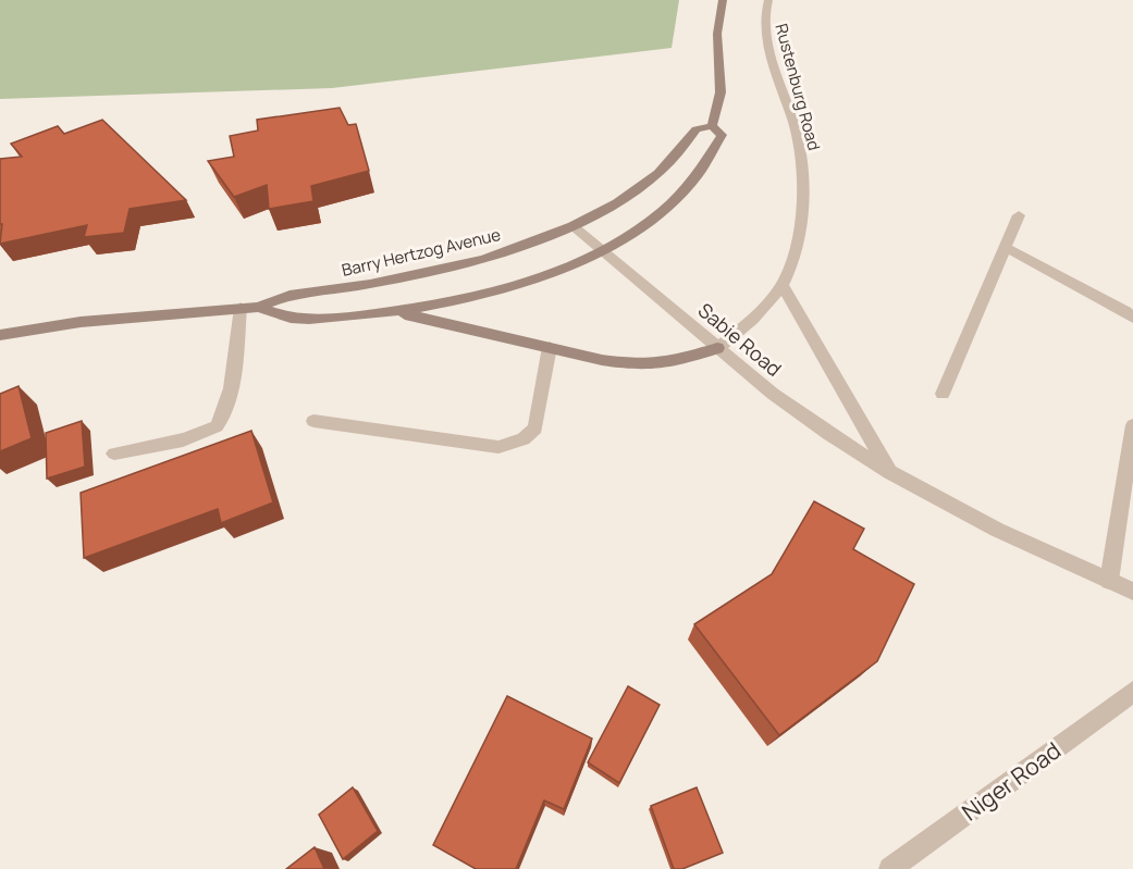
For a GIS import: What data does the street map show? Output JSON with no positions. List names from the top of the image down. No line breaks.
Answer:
{"streets":{"main road":["Barry Hertzog Avenue"],"street":["Rustenburg Road","Sabie Road","Niger Road"]},"crossings":[["Rustenburg Road","Sabie Road"],["Barry Hertzog Avenue","Sabie Road"]]}
